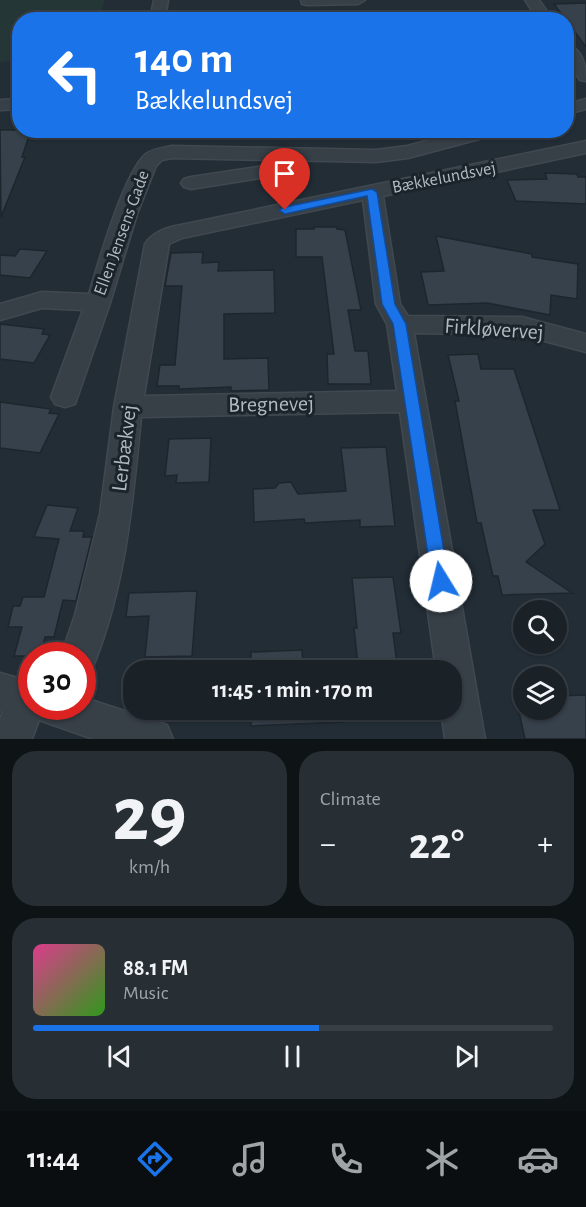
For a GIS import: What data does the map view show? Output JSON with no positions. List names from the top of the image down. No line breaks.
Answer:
{"streets":{"street":["Bækkelundsvej","Ellen Jensens Gade","Firkløvervej","Bregnevej","Lerbækvej"]},"crossings":[["Bækkelundsvej","Lerbækvej"],["Bregnevej","Lerbækvej"]],"page":{"turn":["140 m","Bækkelundsvej"],"limit":"30","trip":"11:45 · 1 min · 170 m","tile":[["29","km/h"],"Climate"],"heat":["−","22°","+"],"song":["88.1 FM","Music"],"tabs":"11:44"}}
